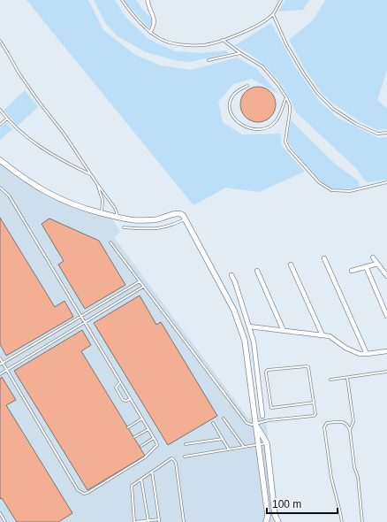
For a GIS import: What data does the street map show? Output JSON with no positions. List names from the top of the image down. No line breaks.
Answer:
{"scale_bar":"100 m"}
